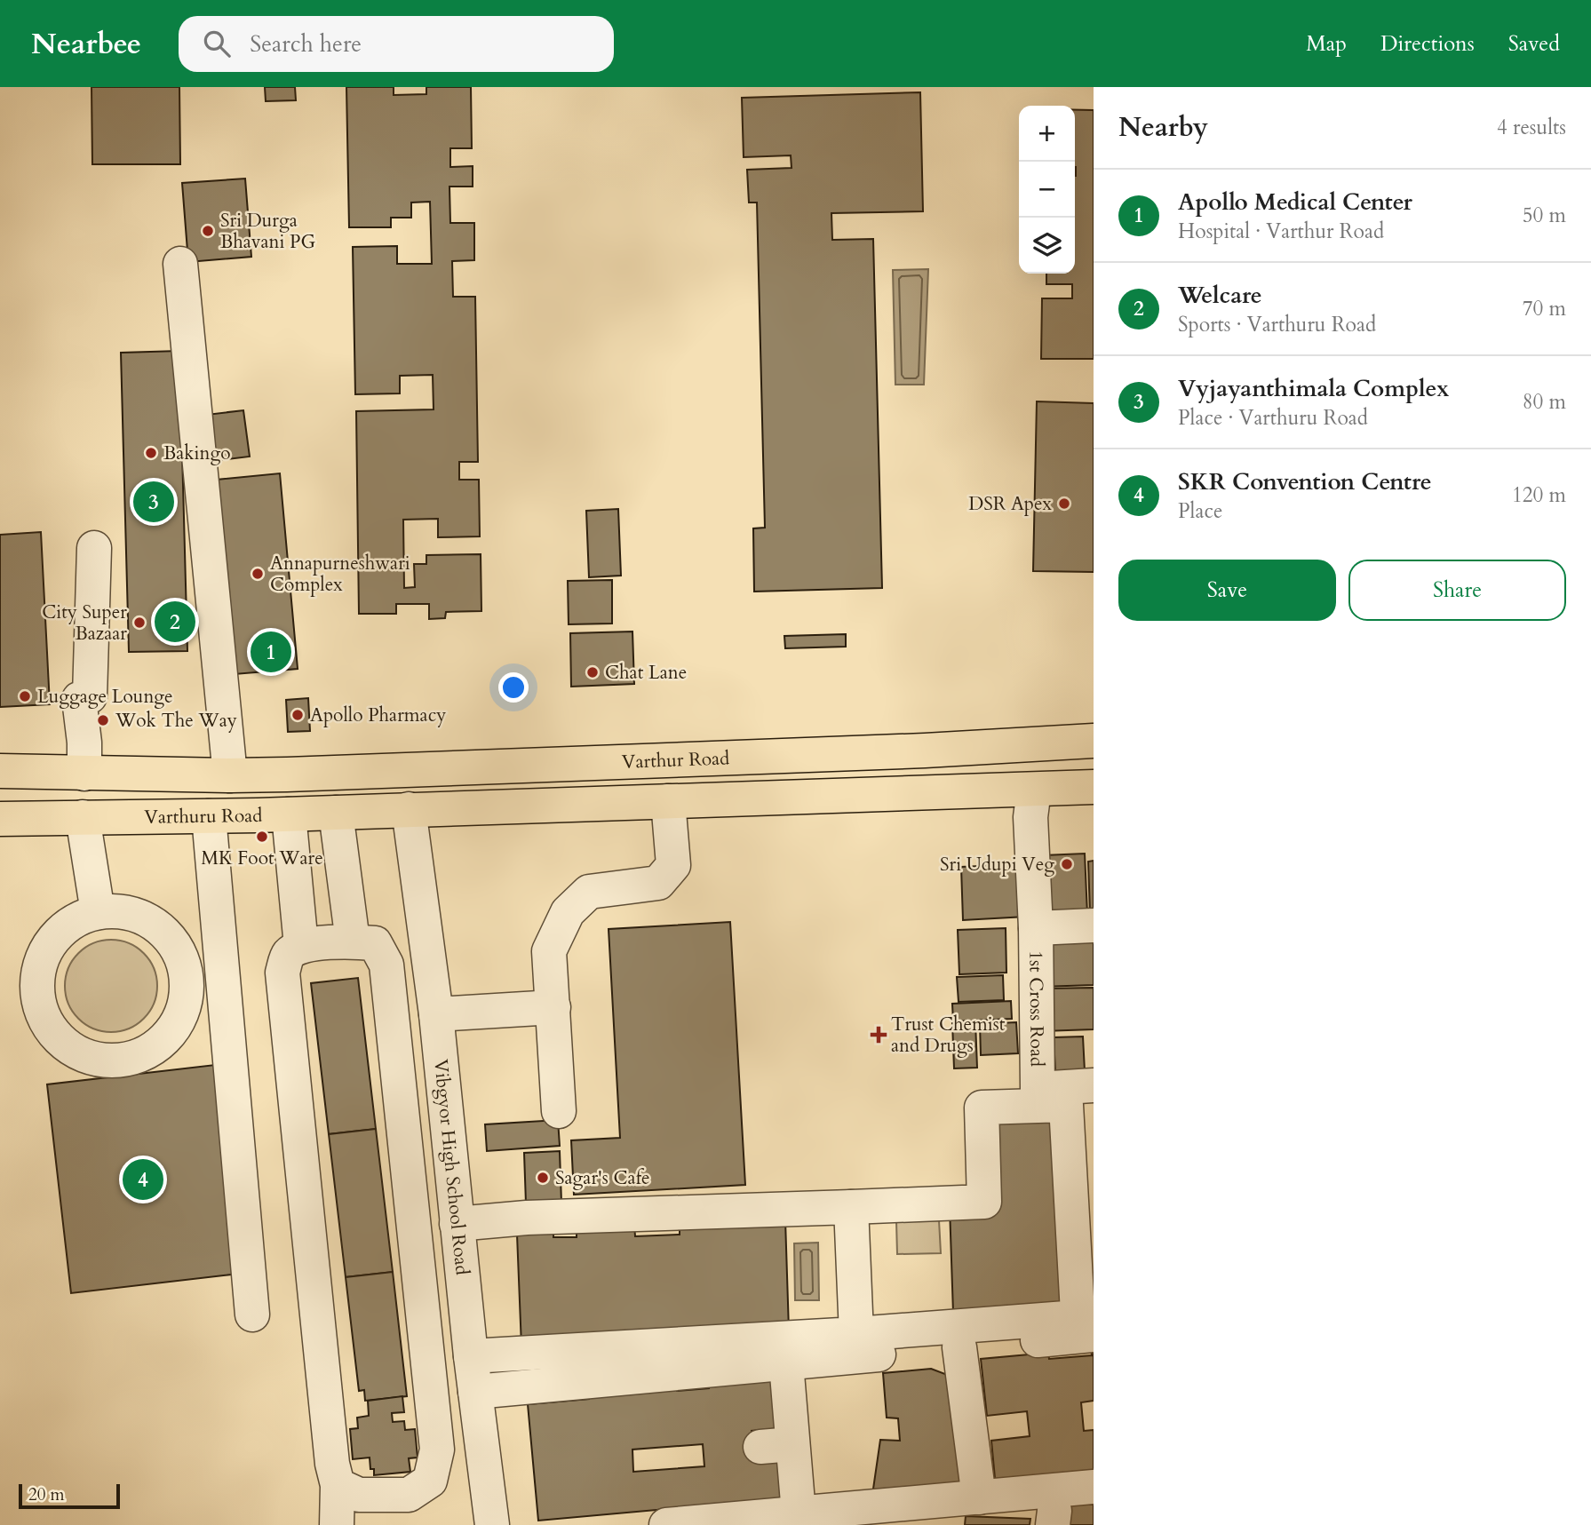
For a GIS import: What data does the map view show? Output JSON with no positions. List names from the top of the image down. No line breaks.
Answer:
{"streets":{"main road":["Varthur Road","Varthuru Road"],"street":["1st Cross Road","Vibgyor High School Road"]},"crossings":[["Varthuru Road","Vibgyor High School Road"]],"places":{"other":["Sri Durga Bhavani PG","Bakingo","DSR Apex","Annapurneshwari Complex","City Super Bazaar","Chat Lane","Luggage Lounge","Apollo Pharmacy","Wok The Way","MK Foot Ware","Sri Udupi Veg","Sagar's Cafe"],"health":["Trust Chemist and Drugs"]},"scale_bar":"20 m","page":{"header":"Nearbee","search":"Search here","nav":["Map","Directions","Saved"],"heading":["Nearby","4 results"],"map_buttons":["+","−"],"list":[{"mark":"1","name":"Apollo Medical Center","note":"Hospital · Varthur Road","value":"50 m"},{"mark":"2","name":"Welcare","note":"Sports · Varthuru Road","value":"70 m"},{"mark":"3","name":"Vyjayanthimala Complex","note":"Place · Varthuru Road","value":"80 m"},{"mark":"4","name":"SKR Convention Centre","note":"Place","value":"120 m"}],"pins":["3","2","1","4"],"buttons":["Save","Share"],"scale":"20 m"}}
